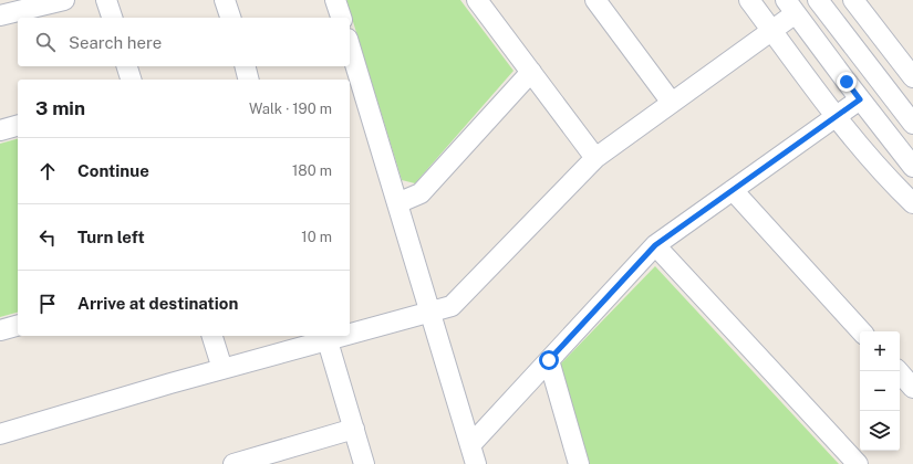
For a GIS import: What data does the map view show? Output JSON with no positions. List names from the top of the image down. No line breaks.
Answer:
{"page":{"search":"Search here","heading":["3 min","Walk · 190 m"],"list":[["Continue","180 m"],["Turn left","10 m"],"Arrive at destination"],"map_buttons":["+","−"]}}
